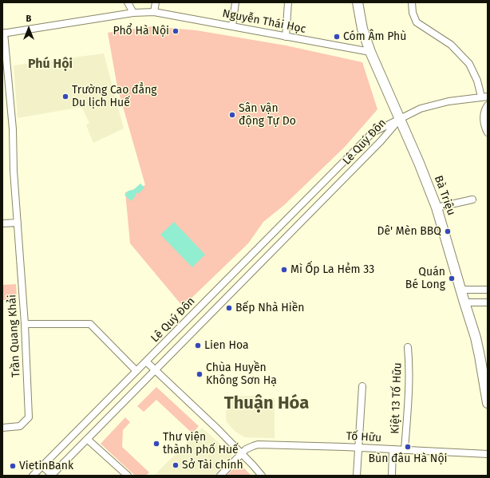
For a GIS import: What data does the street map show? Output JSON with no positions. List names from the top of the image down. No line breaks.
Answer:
{"streets":{"highway":["Bà Triệu"],"street":["Nguyễn Thái Học","Lê Quý Đôn","Trần Quang Khải","Kiệt 13 Tố Hữu","Tố Hữu"]},"crossings":[["Nguyễn Thái Học","Bà Triệu"],["Nguyễn Thái Học","Trần Quang Khải"],["Lê Quý Đôn","Bà Triệu"],["Kiệt 13 Tố Hữu","Tố Hữu"]],"districts":["Phú Hội","Thuận Hóa"],"places":["Phổ Hà Nội","Cóm Âm Phù","Trường Cao đẳng Du lịch Huế","Sân vận động Tự Do","Dê' Mèn BBQ","Mì Ốp La Hẻm 33","Quán Bé Long","Bếp Nhà Hiền","Lien Hoa","Chùa Huyền Không Sơn Hạ","Thư viện thành phố Huế","Bùn đâu Hà Nội","Sở Tài chính","VietinBank"],"north":"top"}
